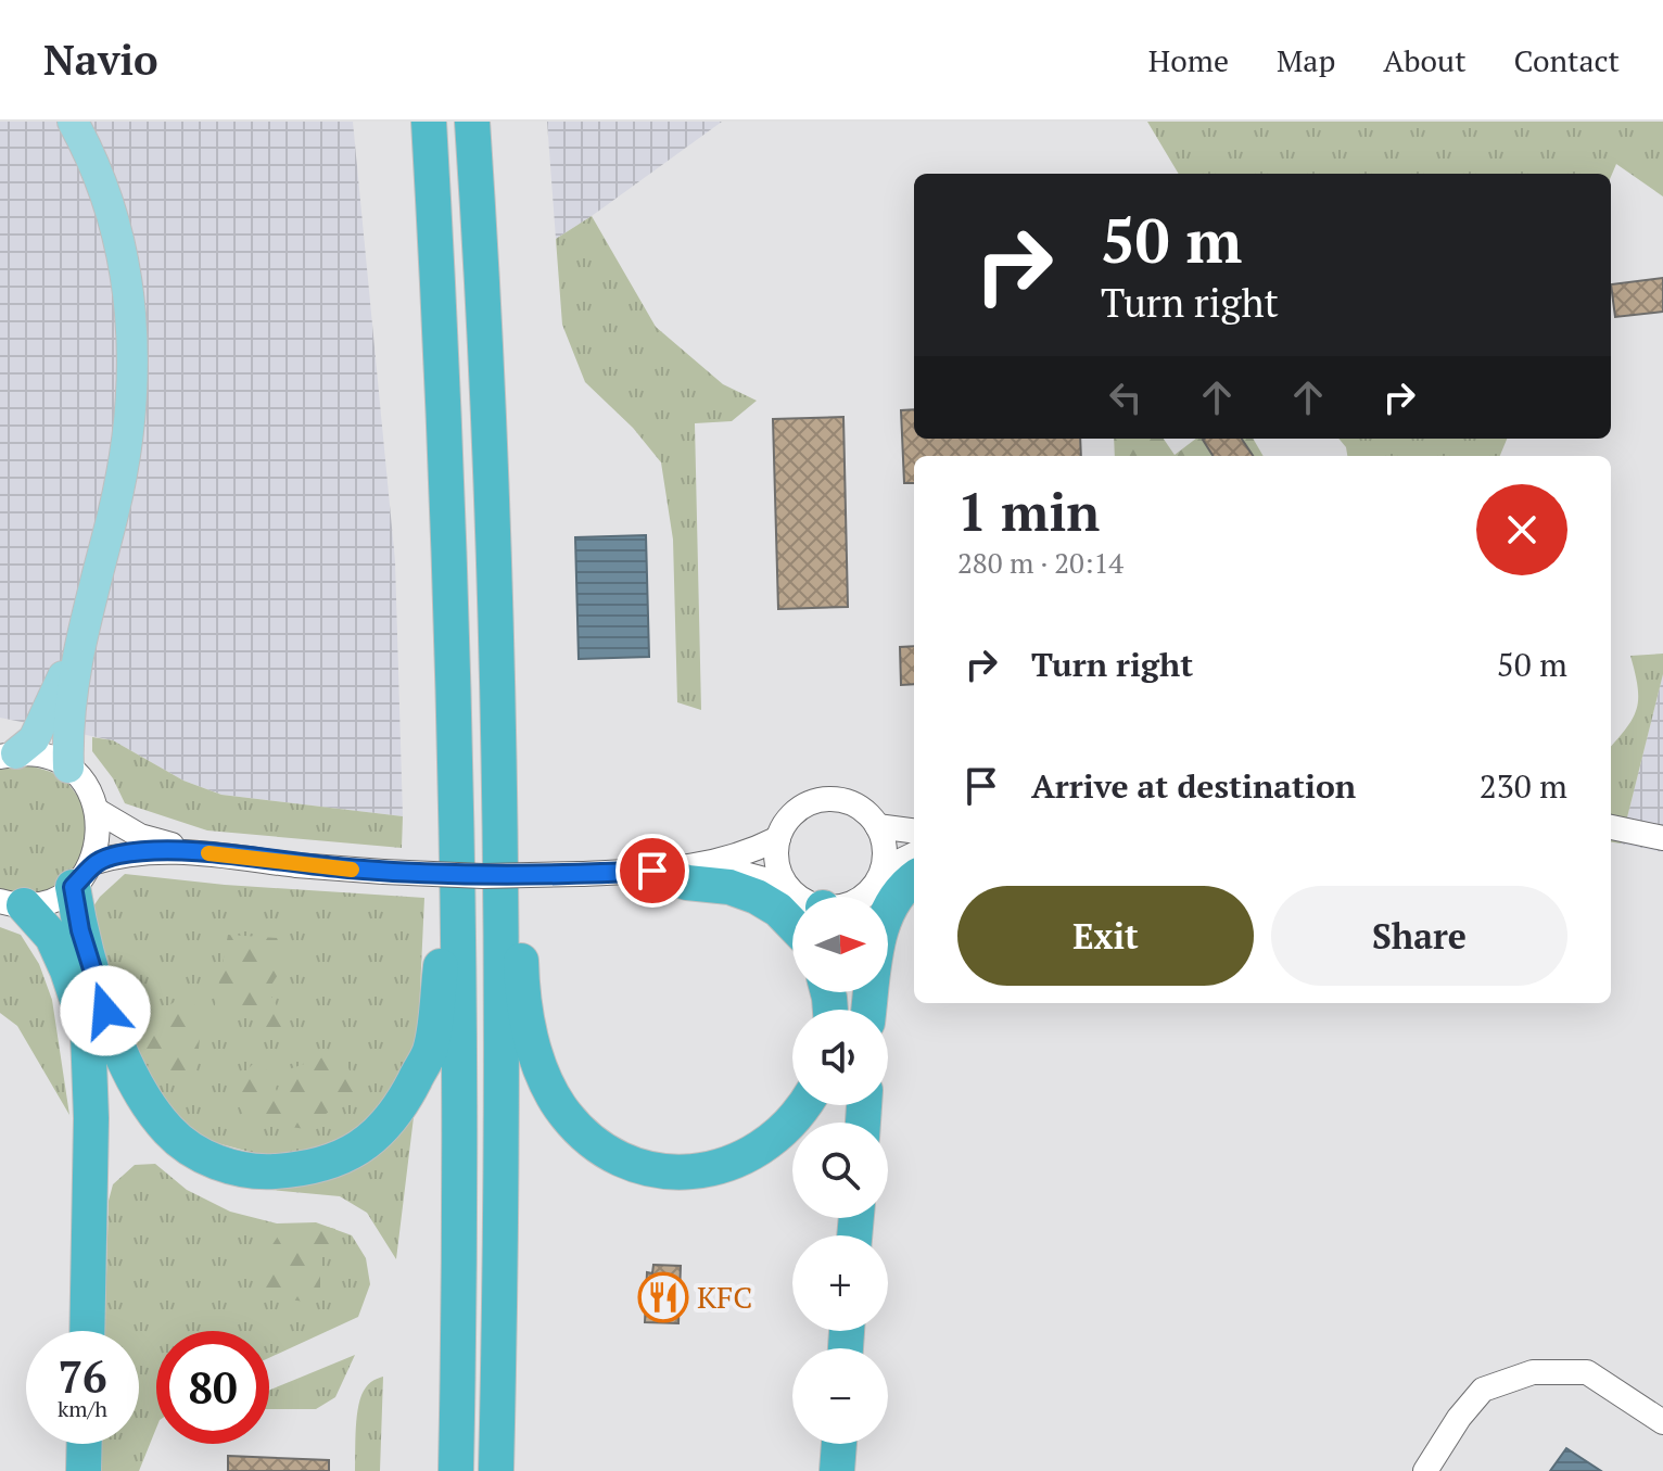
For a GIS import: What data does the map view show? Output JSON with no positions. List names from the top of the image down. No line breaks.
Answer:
{"places":{"restaurant":["KFC"]},"north":"right","page":{"header":"Navio","nav":["Home","Map","About","Contact"],"turn":["50 m","Turn right"],"heading":["1 min","280 m · 20:14"],"list":[{"name":"Turn right","value":"50 m"},{"name":"Arrive at destination","value":"230 m"}],"buttons":["Exit","Share"],"map_buttons":["+","−"],"speed":"76 km/h","limit":"80"}}
